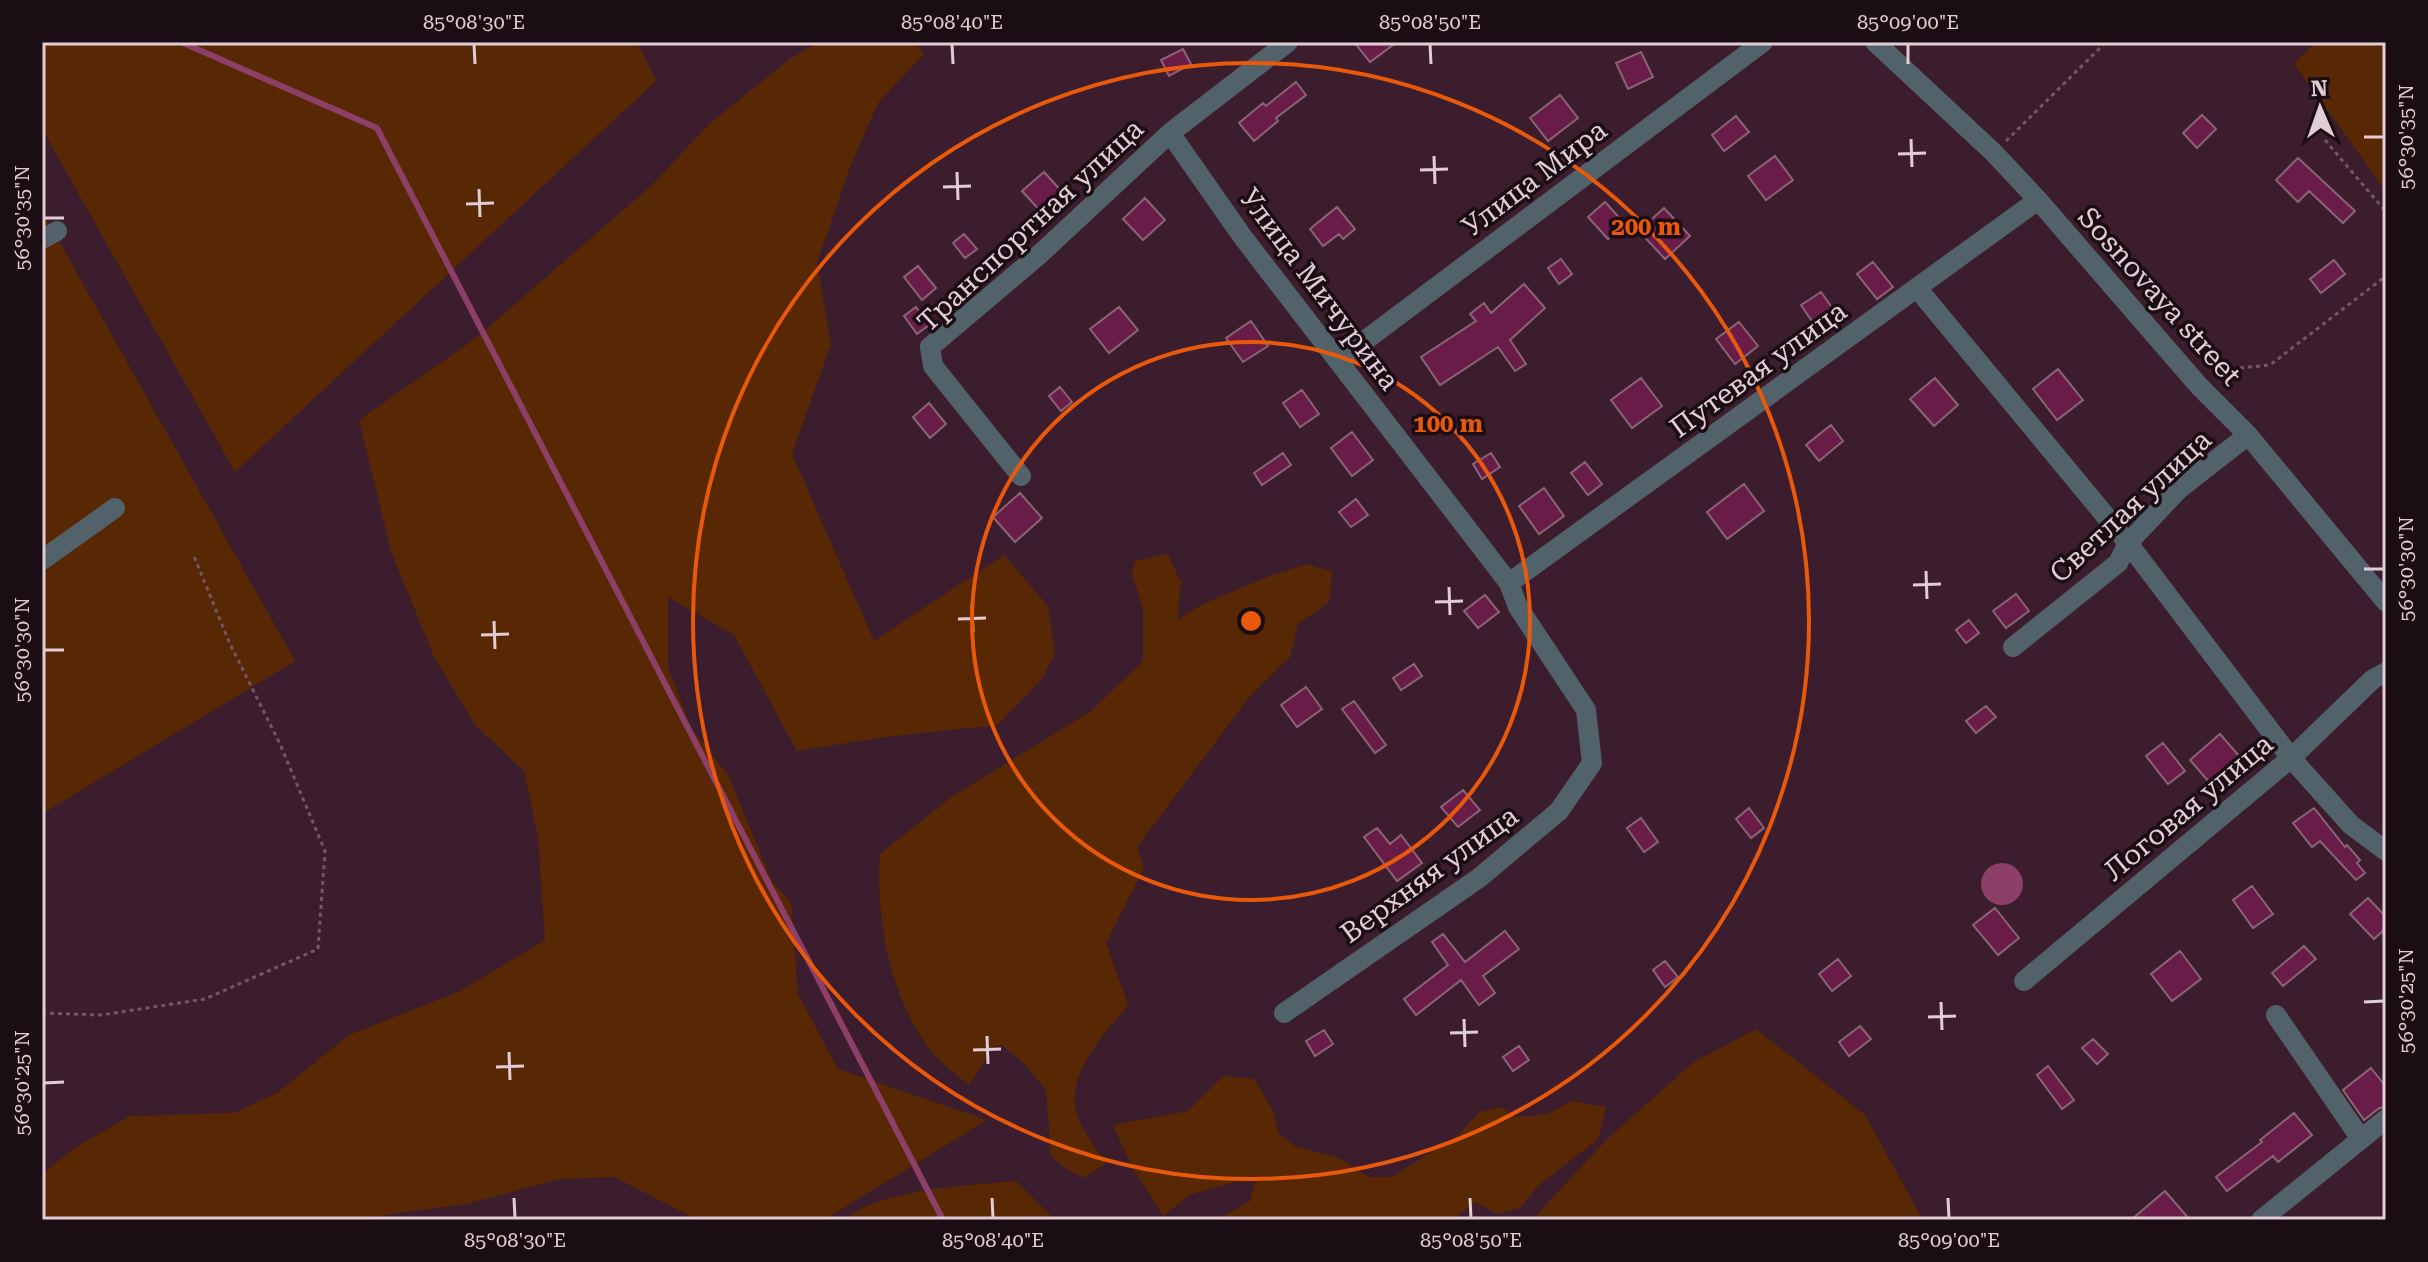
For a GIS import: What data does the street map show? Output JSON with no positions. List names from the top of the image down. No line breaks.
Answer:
{"streets":{"street":["Улица Мира","Транспортная улица","Улица Мичурина","Sosnovaya street","Путевая улица","Светлая улица","Логовая улица","Верхняя улица"]},"crossings":[["Улица Мира","Улица Мичурина"],["Транспортная улица","Улица Мичурина"],["Улица Мичурина","Путевая улица"],["Улица Мичурина","Верхняя улица"],["Sosnovaya street","Путевая улица"],["Sosnovaya street","Светлая улица"]],"north":"top","coordinates":["85°08'30\"E","85°08'40\"E","85°08'50\"E","85°09'00\"E","56°30'35\"N","56°30'30\"N","56°30'25\"N"],"rings":["200 m","100 m"]}
